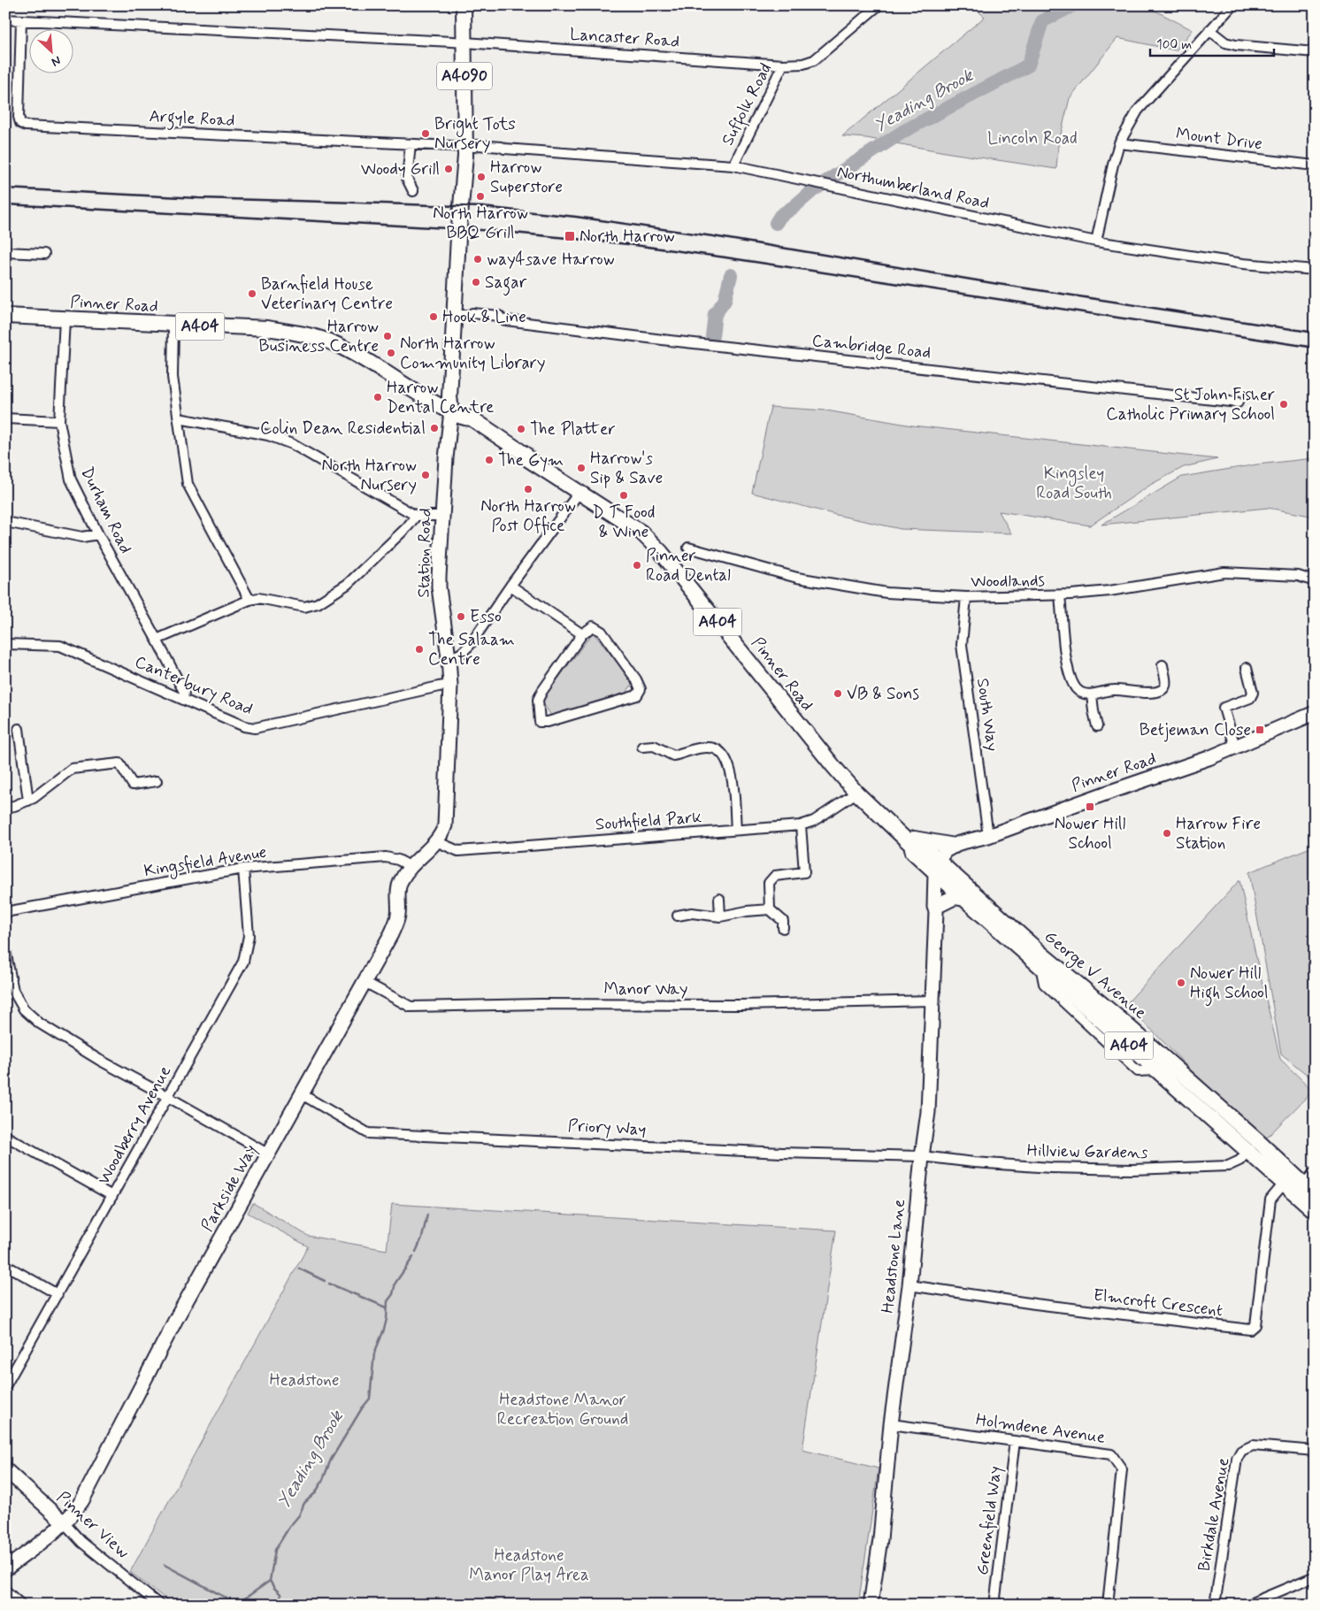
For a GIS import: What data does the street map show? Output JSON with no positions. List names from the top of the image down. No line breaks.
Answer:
{"streets":{"main road":["A4090","Pinner Road","A404","Station Road","George V Avenue"],"street":["Lancaster Road","Suffolk Road","Argyle Road","Mount Drive","Northumberland Road","Cambridge Road","Durham Road","Woodlands","Canterbury Road","South Way","Southfield Park","Kingsfield Avenue","Manor Way","Woodberry Avenue","Priory Way","Hillview Gardens","Parkside Way","Headstone Lane","Elmcroft Crescent","Holmdene Avenue","Birkdale Avenue","Greenfield Way","Pinner View"]},"crossings":[["Lancaster Road","A4090"],["Lancaster Road","Suffolk Road"],["Lancaster Road","Argyle Road"],["A4090","Argyle Road"],["A4090","Northumberland Road"],["A4090","Station Road"],["Suffolk Road","Northumberland Road"],["Argyle Road","Northumberland Road"],["Argyle Road","Station Road"],["Northumberland Road","Station Road"],["Pinner Road","Durham Road"],["Pinner Road","Station Road"],["Pinner Road","South Way"],["Pinner Road","Southfield Park"],["Pinner Road","George V Avenue"],["Pinner Road","Headstone Lane"],["Cambridge Road","Station Road"],["Durham Road","Canterbury Road"],["Station Road","Canterbury Road"],["Station Road","Southfield Park"],["Station Road","Kingsfield Avenue"],["Station Road","Parkside Way"],["Woodlands","South Way"],["Kingsfield Avenue","Woodberry Avenue"],["Kingsfield Avenue","Parkside Way"],["George V Avenue","Hillview Gardens"],["George V Avenue","Headstone Lane"],["George V Avenue","Elmcroft Crescent"],["Manor Way","Parkside Way"],["Manor Way","Headstone Lane"],["Priory Way","Hillview Gardens"],["Priory Way","Parkside Way"],["Priory Way","Headstone Lane"],["Hillview Gardens","Headstone Lane"],["Parkside Way","Pinner View"],["Headstone Lane","Elmcroft Crescent"],["Headstone Lane","Holmdene Avenue"],["Holmdene Avenue","Greenfield Way"]],"water":["Yeading Brook"],"parks":["Lincoln Road","Kingsley Road South","Headstone","Headstone Manor Recreation Ground","Headstone Manor Play Area"],"places":{"other":["Bright Tots Nursery","Woody Grill","Harrow Superstore","North Harrow BBQ Grill","way4save Harrow","Sagar","Barnfield House Veterinary Centre","Hook & Line","Harrow Business Centre","North Harrow Community Library","Harrow Dental Centre","St John Fisher Catholic Primary School","Colin Dean Residential","The Platter","The Gym","Harrow's Sip & Save","North Harrow Nursery","North Harrow Post Office","D T Food & Wine","Pinner Road Dental","Esso","The Salaam Centre","VB & Sons","Harrow Fire Station","Nower Hill High School"],"transit":["North Harrow","Betjeman Close","Nower Hill School"]},"scale_bar":"100 m","north":"bottom right"}
